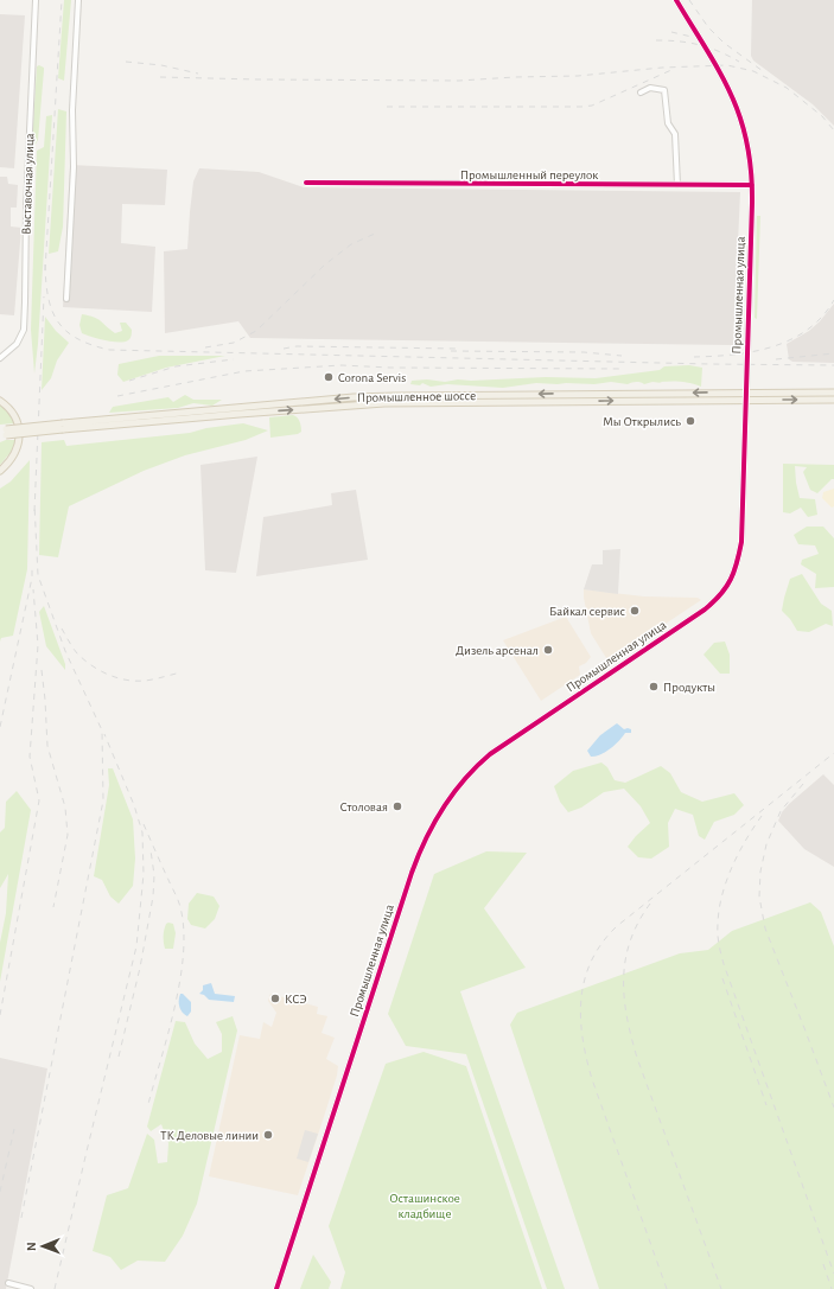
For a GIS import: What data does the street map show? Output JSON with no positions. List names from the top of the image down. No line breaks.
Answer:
{"streets":{"main road":["Промышленное шоссе"],"street":["Промышленный переулок","Выставочная улица","Промышленная улица"]},"crossings":[["Промышленный переулок","Промышленная улица"],["Промышленная улица","Промышленное шоссе"]],"parks":["Осташинское кладбище"],"places":["Corona Servis","Мы Открылись","Байкал сервис","Дизель арсенал","Продукты","Столовая","КСЭ","ТК Деловые линии"],"north":"left"}
